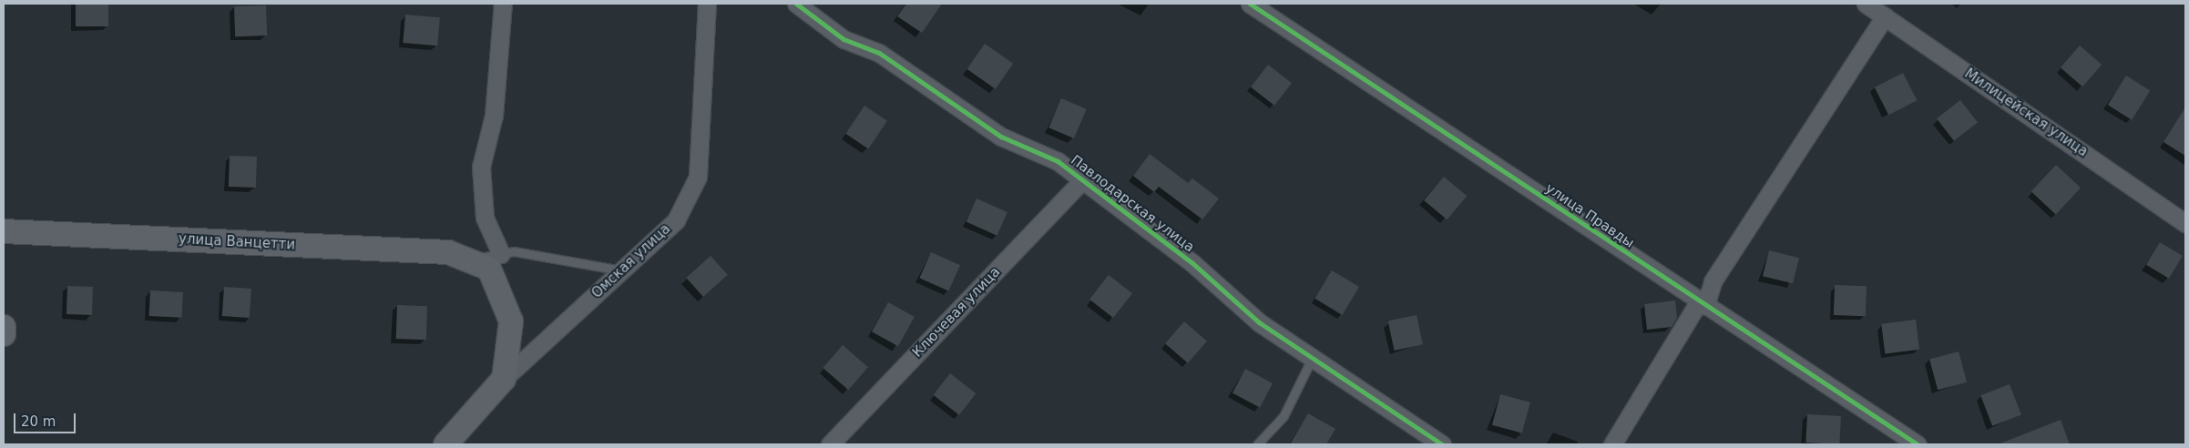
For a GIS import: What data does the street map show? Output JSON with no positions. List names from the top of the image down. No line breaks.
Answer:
{"streets":{"street":["Милицейская улица","Павлодарская улица","улица Правды","улица Ванцетти","Омская улица","Ключевая улица"]},"crossings":[["Павлодарская улица","Ключевая улица"]],"scale_bar":"20 m"}
